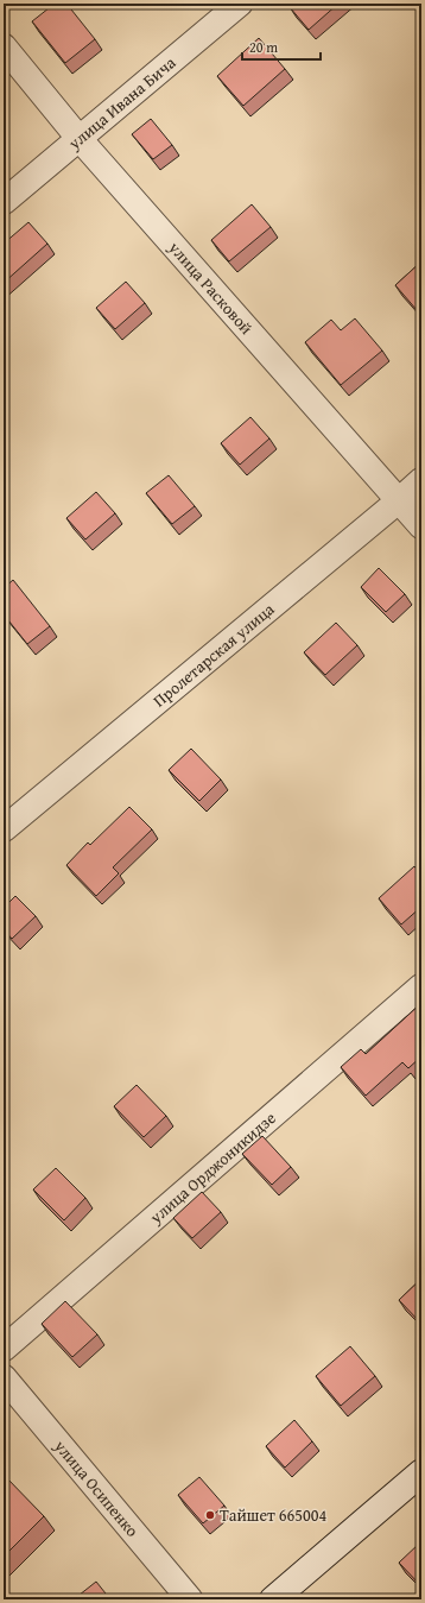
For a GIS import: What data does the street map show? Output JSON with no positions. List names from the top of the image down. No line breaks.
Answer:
{"streets":{"street":["улица Ивана Бича","улица Расковой","Пролетарская улица","улица Орджоникидзе","улица Осипенко"]},"crossings":[["улица Ивана Бича","улица Расковой"],["улица Расковой","Пролетарская улица"]],"places":["Тайшет 665004"],"scale_bar":"20 m"}
